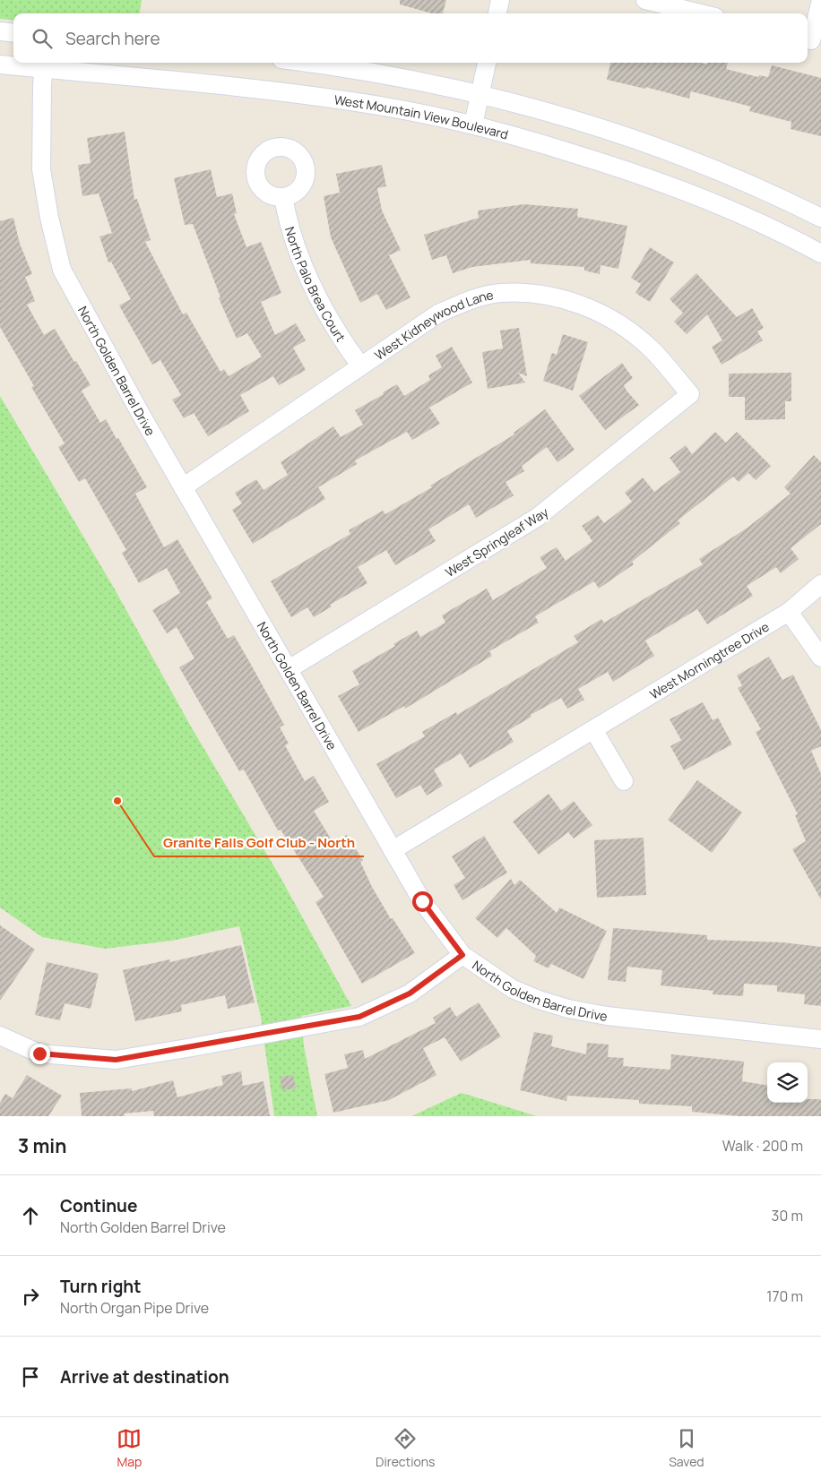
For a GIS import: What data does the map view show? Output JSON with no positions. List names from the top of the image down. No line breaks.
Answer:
{"streets":{"street":["West Mountain View Boulevard","North Palo Brea Court","West Kidneywood Lane","North Golden Barrel Drive","West Springleaf Way","West Morningtree Drive"]},"crossings":[["West Mountain View Boulevard","North Golden Barrel Drive"],["North Palo Brea Court","West Kidneywood Lane"],["West Kidneywood Lane","North Golden Barrel Drive"],["West Kidneywood Lane","West Springleaf Way"],["North Golden Barrel Drive","West Springleaf Way"],["North Golden Barrel Drive","West Morningtree Drive"]],"places":["Granite Falls Golf Club - North"],"page":{"search":"Search here","heading":["3 min","Walk · 200 m"],"list":[["Continue","North Golden Barrel Drive","30 m"],["Turn right","North Organ Pipe Drive","170 m"],"Arrive at destination"],"nav":["Map","Directions","Saved"]}}
